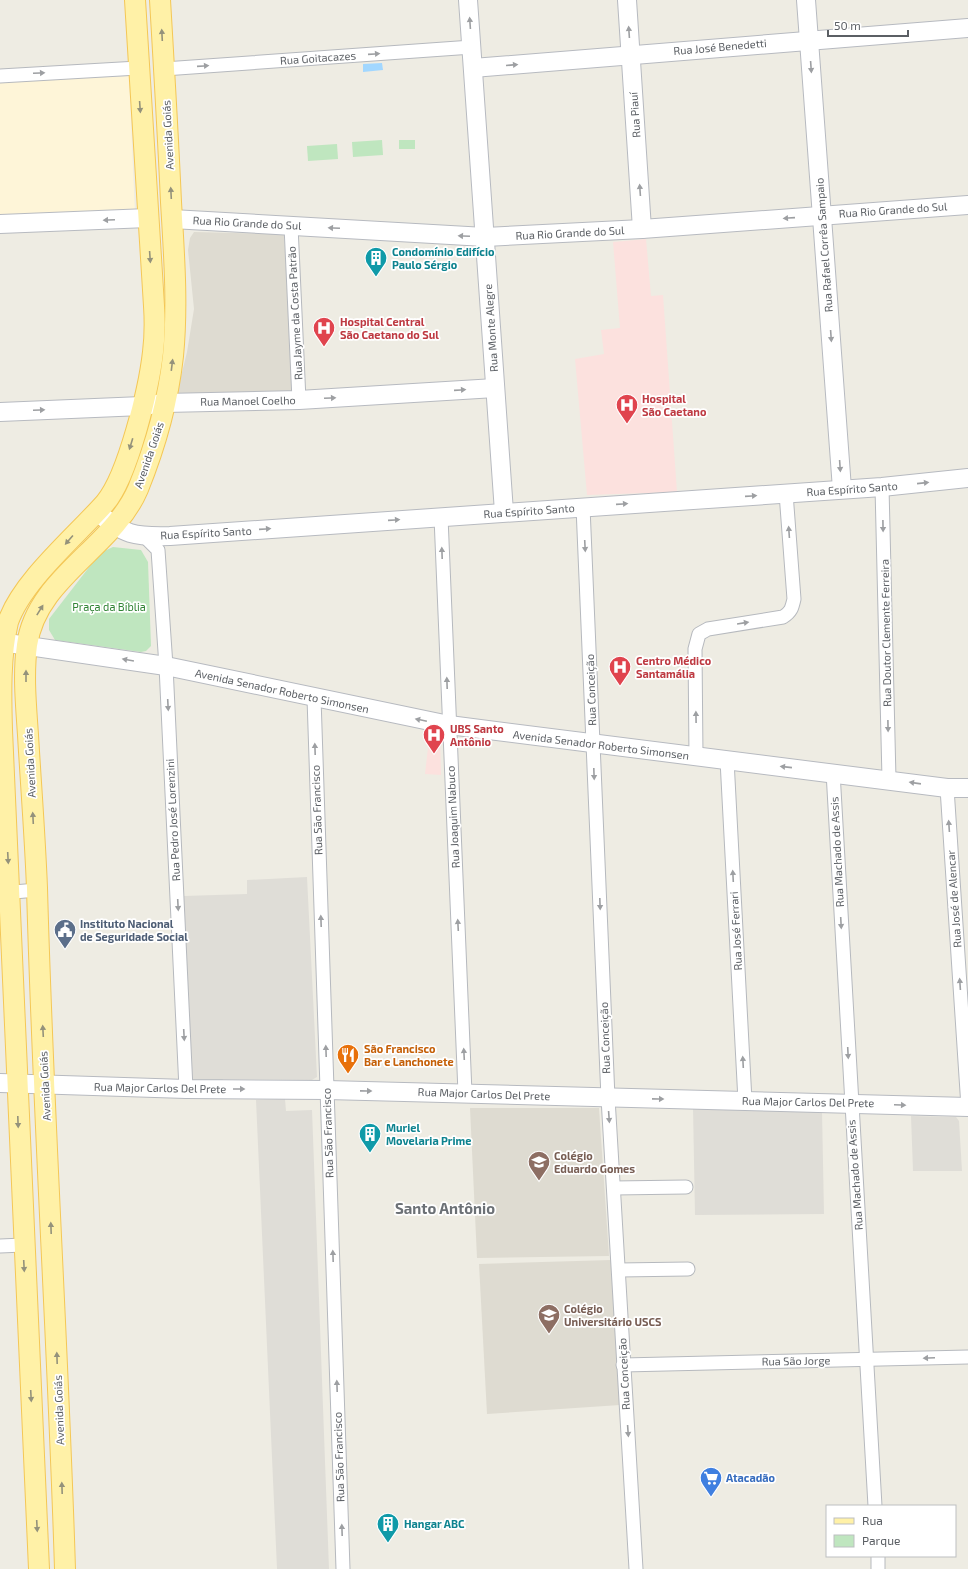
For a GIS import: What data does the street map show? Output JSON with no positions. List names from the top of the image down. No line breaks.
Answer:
{"streets":{"main road":["Avenida Goiás"],"street":["Rua José Benedetti","Rua Goitacazes","Rua Piauí","Rua Rio Grande do Sul","Rua Rafael Corrêa Sampaio","Rua Jayme da Costa Patrão","Rua Monte Alegre","Rua Manoel Coelho","Rua Espírito Santo","Rua Doutor Clemente Ferreira","Rua Conceição","Avenida Senador Roberto Simonsen","Rua São Francisco","Rua Joaquim Nabuco","Rua Pedro José Lorenzini","Rua Machado de Assis","Rua José de Alencar","Rua José Ferrari","Rua Major Carlos Del Prete","Rua São Jorge"]},"crossings":[["Rua José Benedetti","Rua Piauí"],["Rua José Benedetti","Rua Rafael Corrêa Sampaio"],["Rua José Benedetti","Rua Monte Alegre"],["Rua Goitacazes","Avenida Goiás"],["Rua Goitacazes","Rua Monte Alegre"],["Rua Piauí","Rua Rio Grande do Sul"],["Avenida Goiás","Rua Rio Grande do Sul"],["Avenida Goiás","Rua Manoel Coelho"],["Avenida Goiás","Rua Espírito Santo"],["Avenida Goiás","Avenida Senador Roberto Simonsen"],["Avenida Goiás","Rua Major Carlos Del Prete"],["Rua Rio Grande do Sul","Rua Rafael Corrêa Sampaio"],["Rua Rio Grande do Sul","Rua Jayme da Costa Patrão"],["Rua Rio Grande do Sul","Rua Monte Alegre"],["Rua Rafael Corrêa Sampaio","Rua Espírito Santo"],["Rua Jayme da Costa Patrão","Rua Manoel Coelho"],["Rua Monte Alegre","Rua Manoel Coelho"],["Rua Monte Alegre","Rua Espírito Santo"],["Rua Espírito Santo","Rua Doutor Clemente Ferreira"],["Rua Espírito Santo","Rua Conceição"],["Rua Espírito Santo","Rua Joaquim Nabuco"],["Rua Doutor Clemente Ferreira","Avenida Senador Roberto Simonsen"],["Rua Conceição","Avenida Senador Roberto Simonsen"],["Rua Conceição","Rua Major Carlos Del Prete"],["Rua Conceição","Rua São Jorge"],["Avenida Senador Roberto Simonsen","Rua São Francisco"],["Avenida Senador Roberto Simonsen","Rua Joaquim Nabuco"],["Avenida Senador Roberto Simonsen","Rua Pedro José Lorenzini"],["Avenida Senador Roberto Simonsen","Rua Machado de Assis"],["Avenida Senador Roberto Simonsen","Rua José de Alencar"],["Avenida Senador Roberto Simonsen","Rua José Ferrari"],["Rua São Francisco","Rua Major Carlos Del Prete"],["Rua Joaquim Nabuco","Rua Major Carlos Del Prete"],["Rua Pedro José Lorenzini","Rua Major Carlos Del Prete"],["Rua Machado de Assis","Rua Major Carlos Del Prete"],["Rua Machado de Assis","Rua São Jorge"],["Rua José de Alencar","Rua Major Carlos Del Prete"],["Rua José Ferrari","Rua Major Carlos Del Prete"]],"one_way":["Rua Goitacazes","Rua Piauí","Rua Rio Grande do Sul","Rua Rafael Corrêa Sampaio","Rua Manoel Coelho","Rua Espírito Santo","Rua Doutor Clemente Ferreira","Rua Conceição","Avenida Senador Roberto Simonsen","Rua São Francisco","Rua Joaquim Nabuco","Rua Pedro José Lorenzini","Rua Machado de Assis","Rua José de Alencar","Rua José Ferrari","Rua Major Carlos Del Prete"],"districts":["Santo Antônio"],"parks":["Praça da Bíblia"],"places":{"building":["Condomínio Edifício Paulo Sérgio","Muriel Movelaria Prime","Hangar ABC"],"hospital":["Hospital Central São Caetano do Sul","Hospital São Caetano","Centro Médico Santamália","UBS Santo Antônio"],"public building":["Instituto Nacional de Seguridade Social"],"restaurant":["São Francisco Bar e Lanchonete"],"school or university":["Colégio Eduardo Gomes","Colégio Universitário USCS"],"supermarket":["Atacadão"]},"legend":["Rua","Parque"],"scale_bar":"50 m"}
